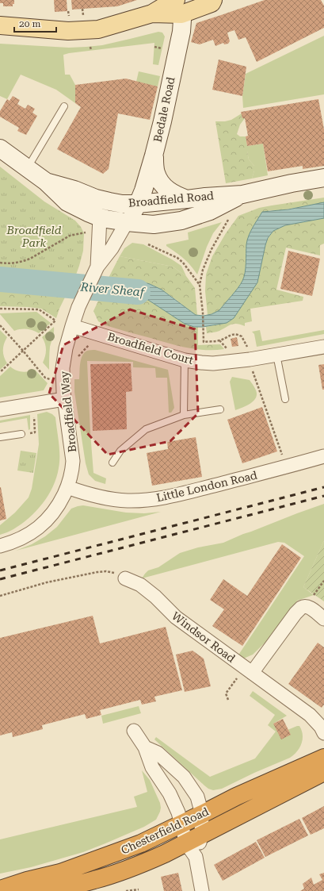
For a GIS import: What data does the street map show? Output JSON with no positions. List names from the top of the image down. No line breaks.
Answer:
{"streets":{"highway":["Chesterfield Road"],"street":["Bedale Road","Broadfield Road","Broadfield Court","Broadfield Way","Little London Road","Windsor Road"]},"crossings":[["Bedale Road","Broadfield Road"],["Bedale Road","Broadfield Way"],["Broadfield Road","Broadfield Way"],["Broadfield Court","Broadfield Way"],["Broadfield Way","Little London Road"]],"water":["River Sheaf"],"parks":["Broadfield Park"],"scale_bar":"20 m"}
